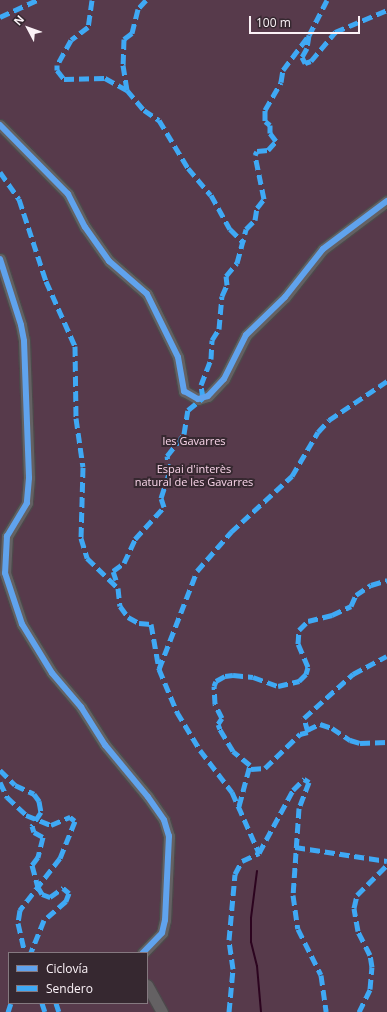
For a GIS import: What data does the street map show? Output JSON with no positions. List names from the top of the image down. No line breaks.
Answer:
{"parks":["les Gavarres","Espai d'interès natural de les Gavarres"],"legend":["Ciclovía","Sendero"],"scale_bar":"100 m","north":"top left"}
